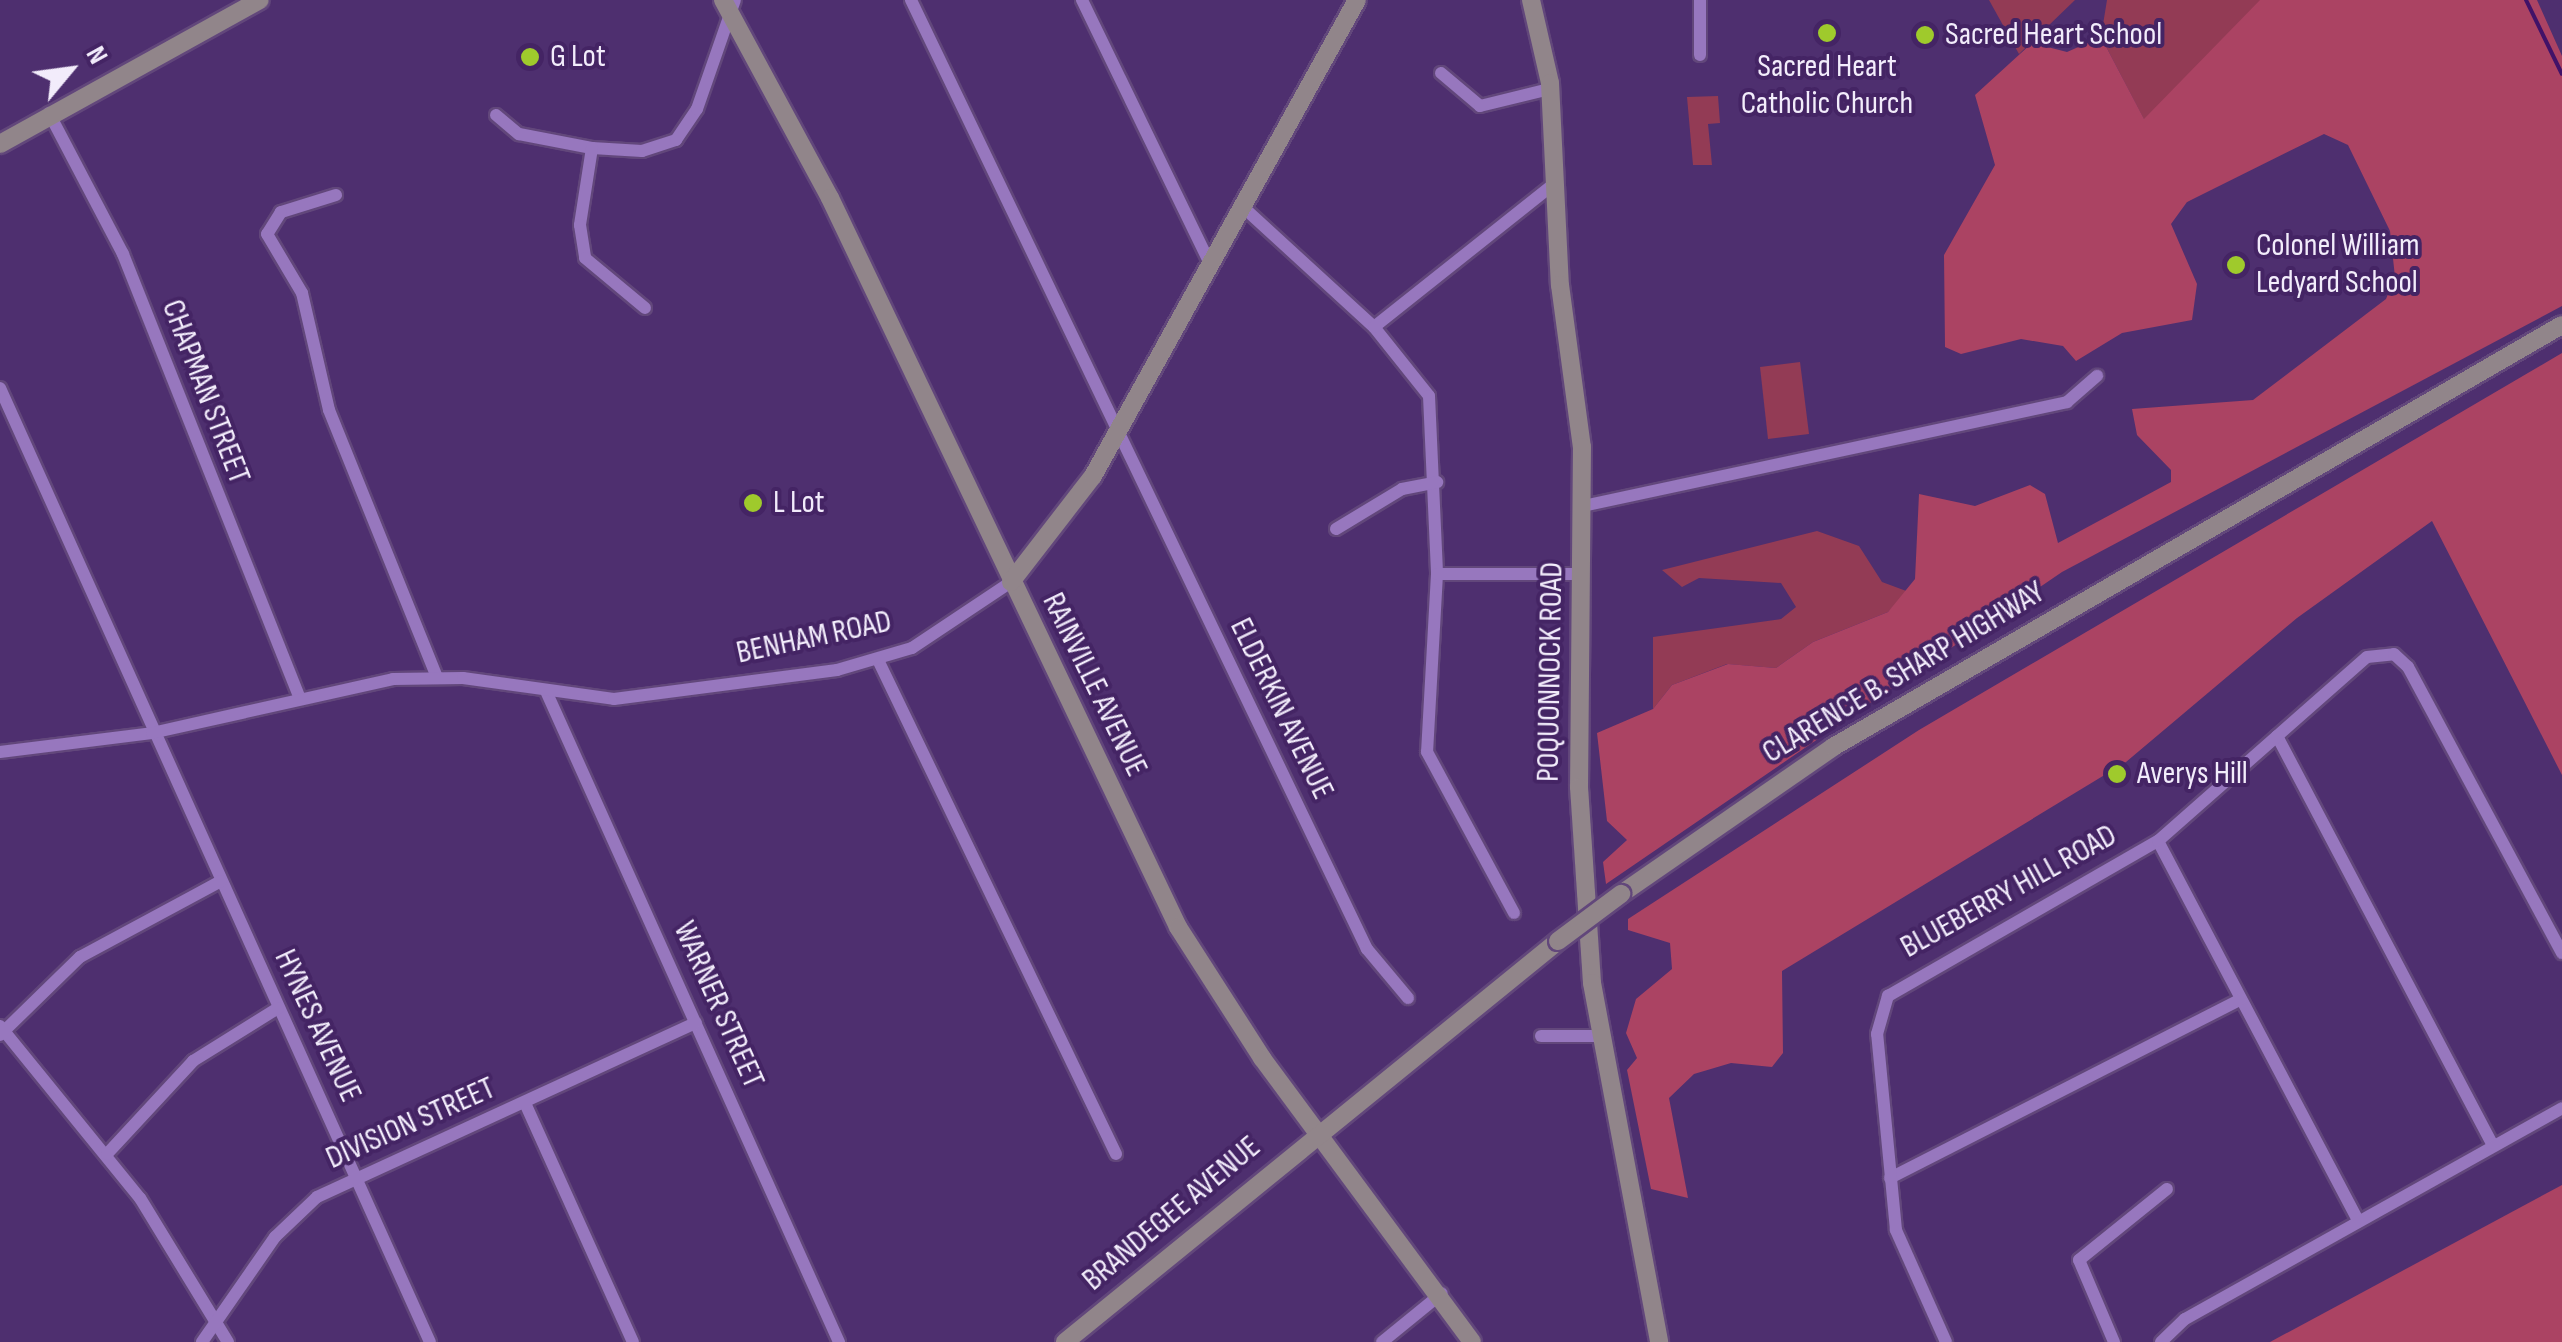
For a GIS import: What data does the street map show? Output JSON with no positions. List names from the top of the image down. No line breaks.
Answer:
{"streets":{"main road":["BENHAM ROAD","POQUONNOCK ROAD","CLARENCE B. SHARP HIGHWAY","RAINVILLE AVENUE","BRANDEGEE AVENUE"],"street":["CHAPMAN STREET","ELDERKIN AVENUE","BLUEBERRY HILL ROAD","WARNER STREET","HYNES AVENUE","DIVISION STREET"]},"crossings":[["CHAPMAN STREET","BENHAM ROAD"],["BENHAM ROAD","RAINVILLE AVENUE"],["BENHAM ROAD","ELDERKIN AVENUE"],["BENHAM ROAD","WARNER STREET"],["BENHAM ROAD","HYNES AVENUE"],["CLARENCE B. SHARP HIGHWAY","RAINVILLE AVENUE"],["CLARENCE B. SHARP HIGHWAY","BRANDEGEE AVENUE"],["RAINVILLE AVENUE","BRANDEGEE AVENUE"],["WARNER STREET","DIVISION STREET"],["HYNES AVENUE","DIVISION STREET"]],"places":["Sacred Heart Catholic Church","Sacred Heart School","G Lot","Colonel William Ledyard School","L Lot","Averys Hill"],"north":"top right"}
